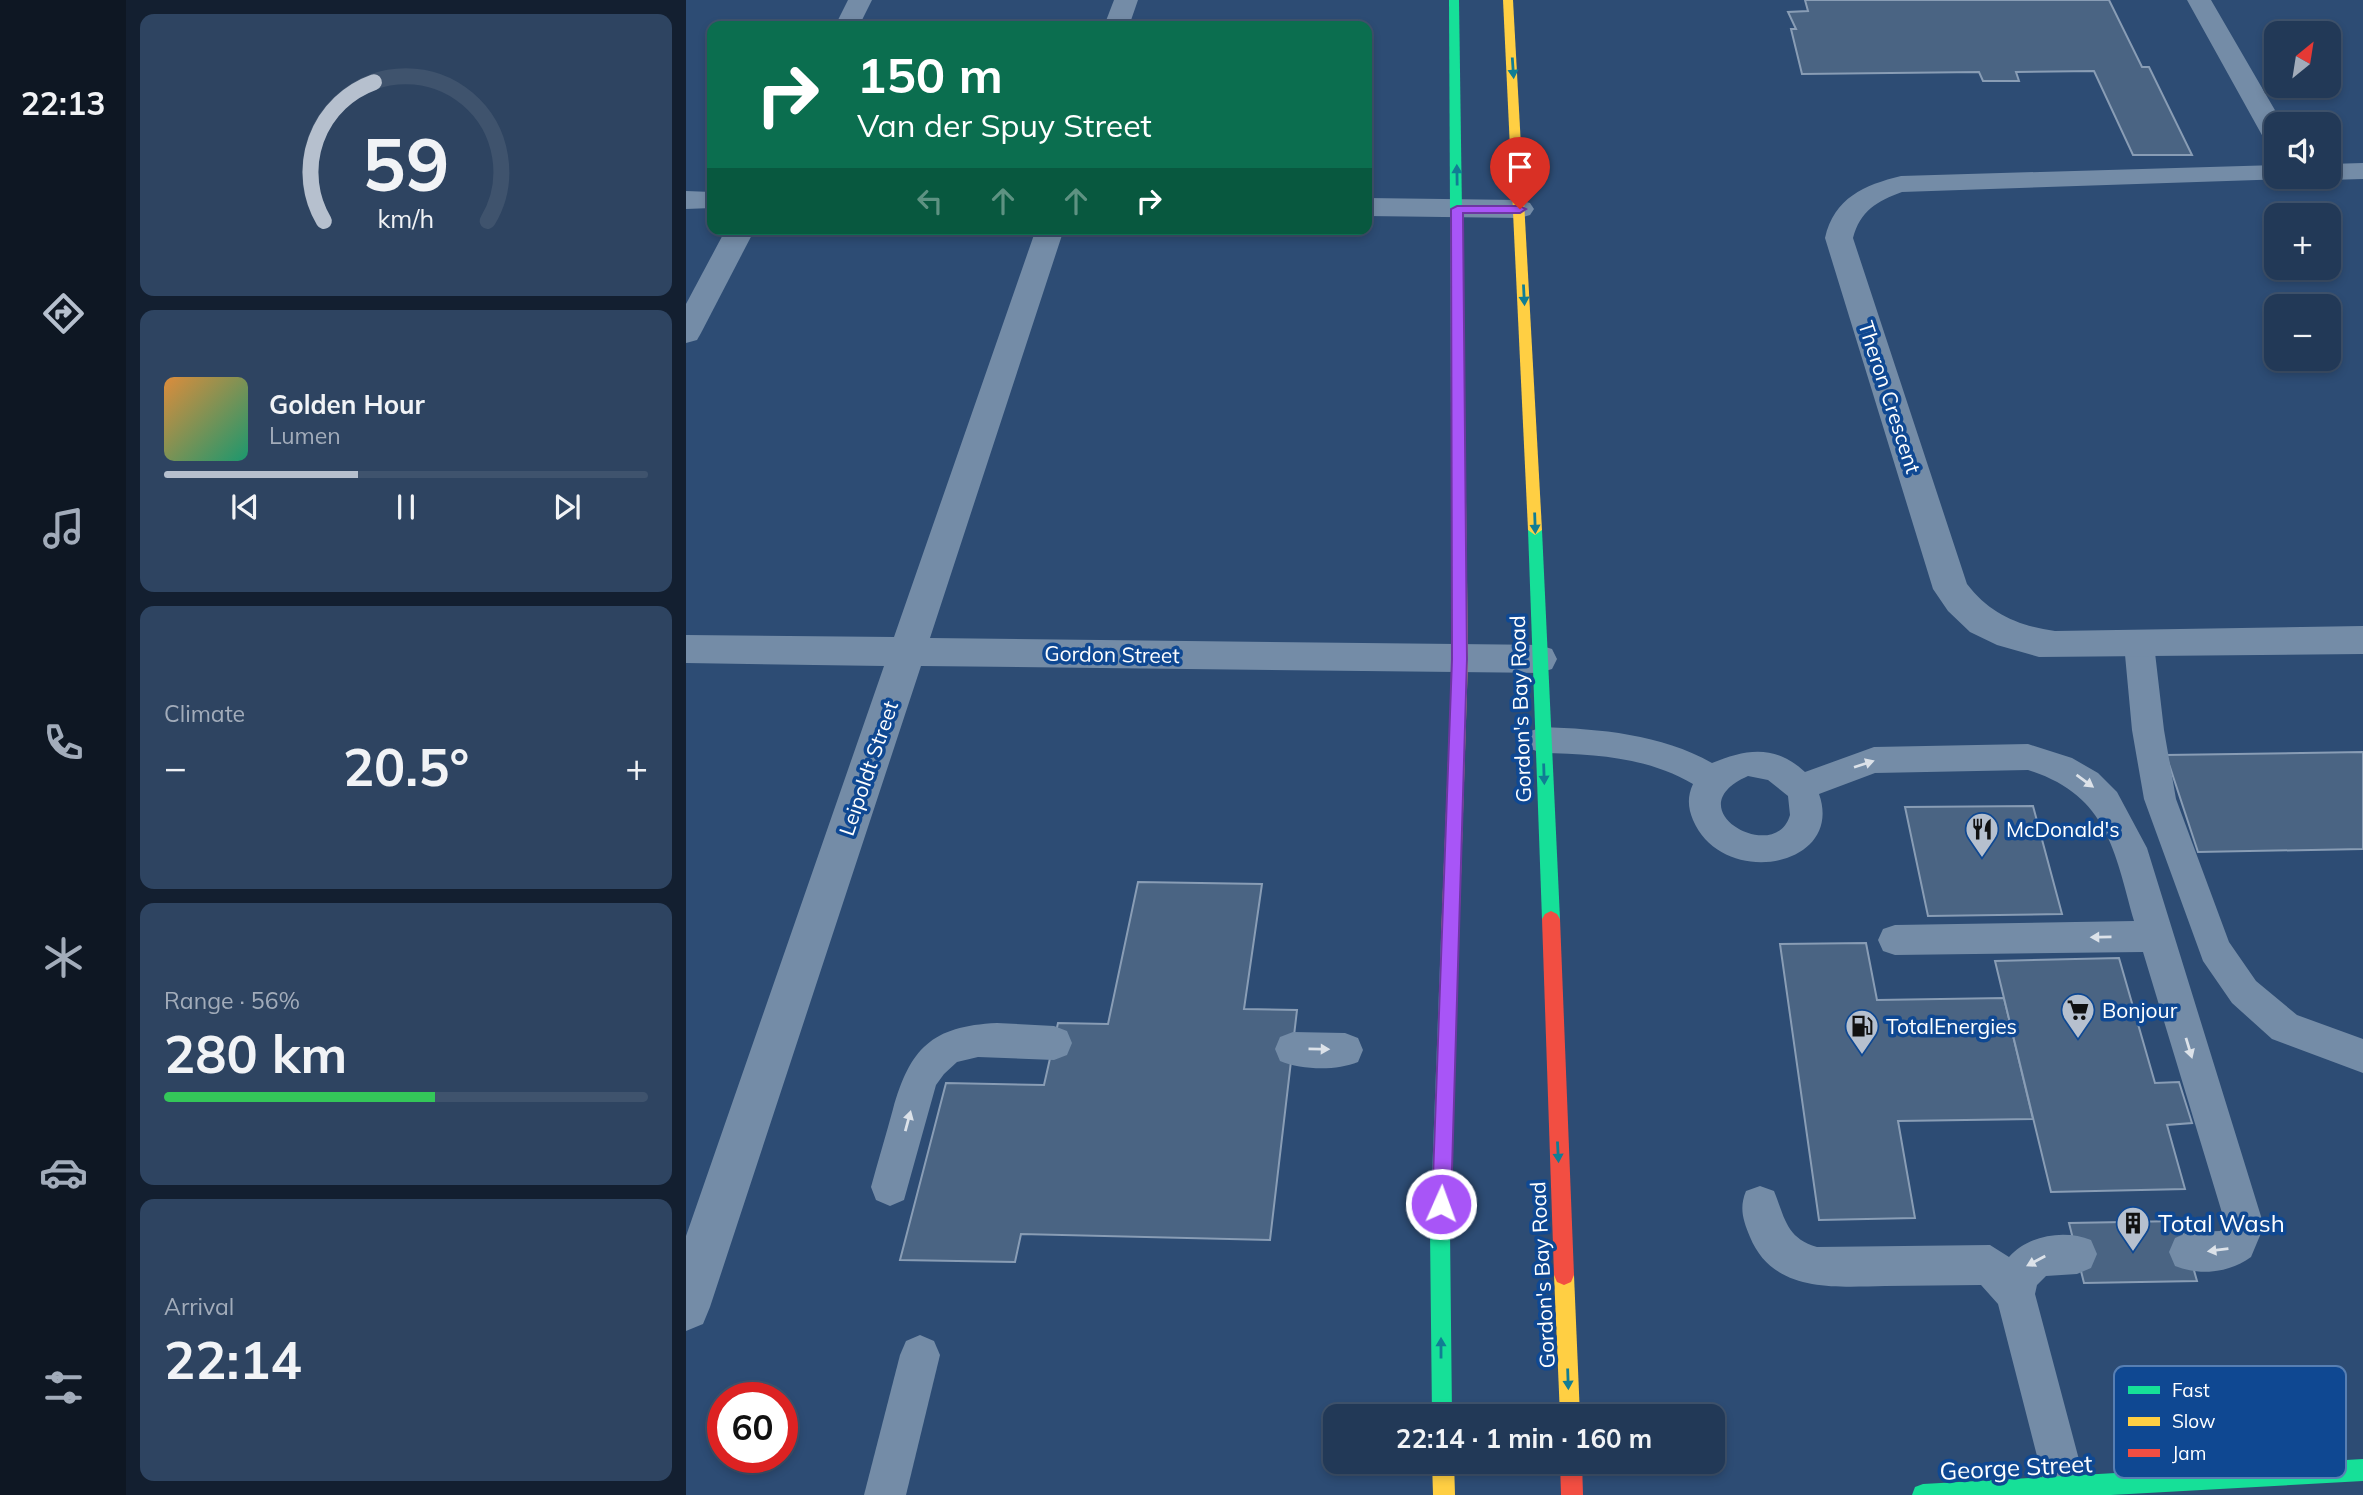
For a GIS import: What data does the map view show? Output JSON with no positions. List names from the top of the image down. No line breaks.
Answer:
{"streets":{"main road":["Gordon's Bay Road","George Street"],"street":["Theron Crescent","Gordon Street","Leipoldt Street"]},"crossings":[["Gordon Street","Gordon's Bay Road"],["Gordon Street","Leipoldt Street"]],"places":{"restaurant":["McDonald's"],"supermarket":["Bonjour"],"fuel station":["TotalEnergies"],"building":["Total Wash"]},"legend":["Fast","Slow","Jam"],"north":"top right","page":{"tabs":"22:13","map_buttons":["+","−"],"turn":["150 m","Van der Spuy Street"],"song":["Golden Hour","Lumen"],"tile":["Climate",["Range · 56%","280 km"],["Arrival","22:14"]],"heat":["−","20.5°","+"],"limit":"60","trip":"22:14 · 1 min · 160 m","gauge":["59","km/h"]}}
